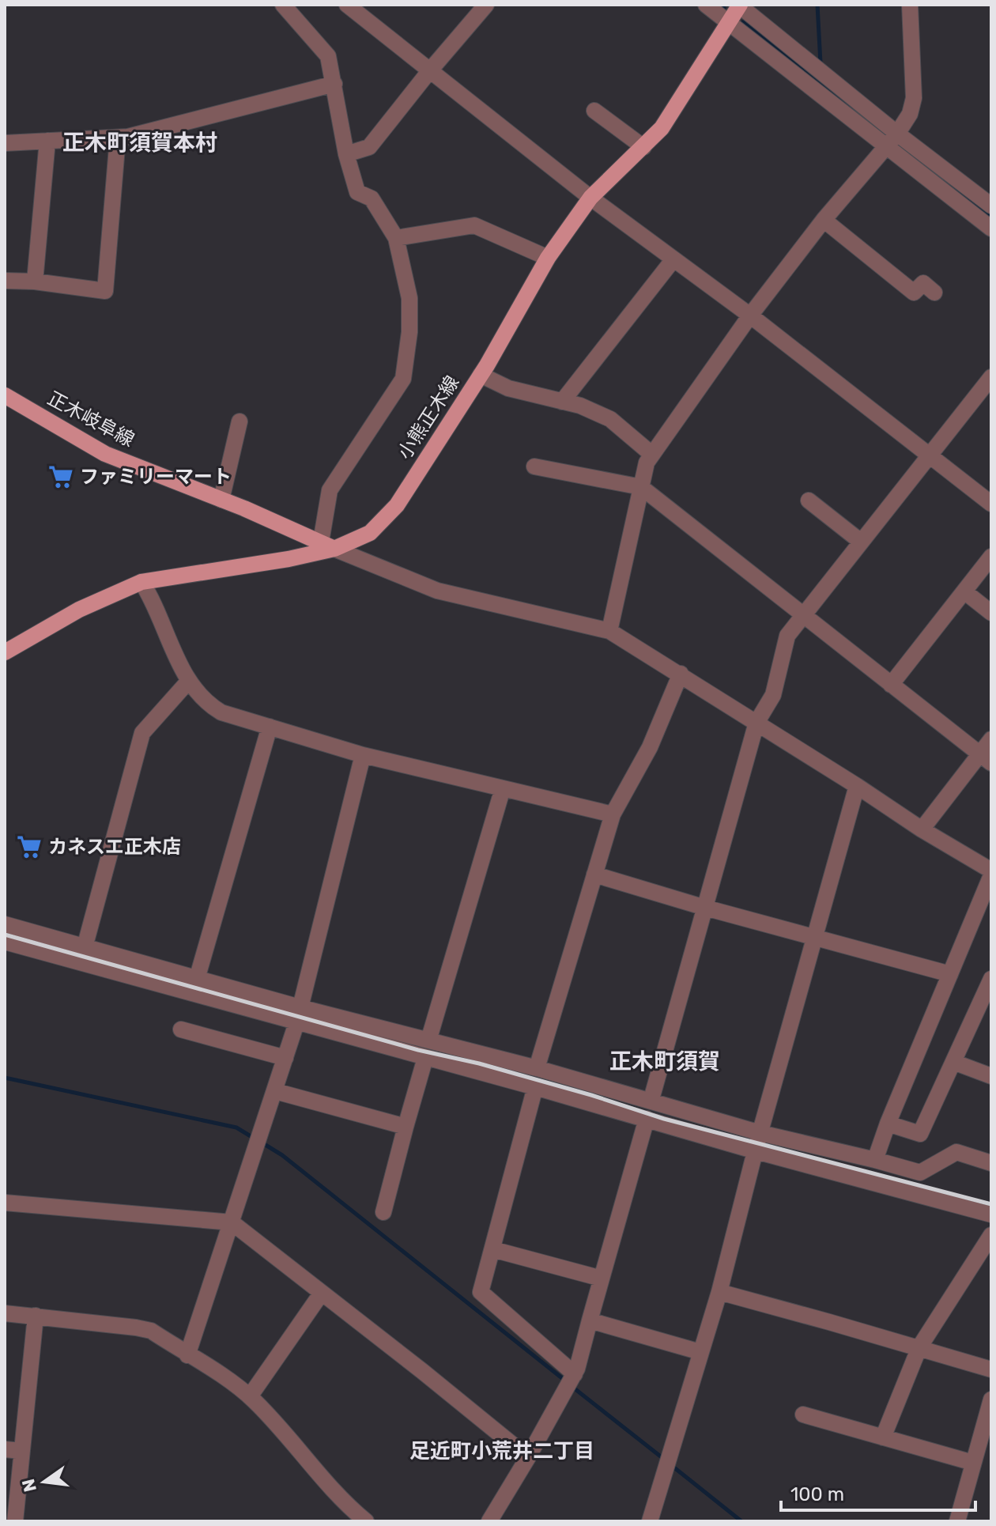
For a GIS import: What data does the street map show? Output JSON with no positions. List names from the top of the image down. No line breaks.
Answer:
{"streets":{"main road":["小熊正木線","正木岐阜線"]},"crossings":[["小熊正木線","正木岐阜線"]],"districts":["正木町須賀本村","正木町須賀","足近町小荒井二丁目"],"places":{"supermarket":["ファミリーマート","カネスエ正木店"]},"scale_bar":"100 m","north":"left"}
